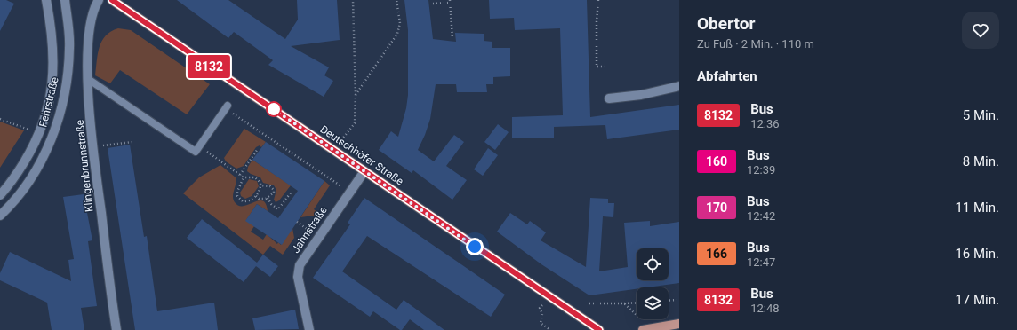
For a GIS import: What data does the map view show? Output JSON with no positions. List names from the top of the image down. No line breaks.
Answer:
{"streets":{"main road":["Deutschhöfer Straße"],"street":["Fehrstraße","Klingenbrunnstraße","Jahnstraße"]},"crossings":[["Deutschhöfer Straße","Jahnstraße"]],"lines":["bus line 8132"],"page":{"on_map":"8132","heading":[["Obertor","Zu Fuß · 2 Min. · 110 m"],"Abfahrten"],"list":[{"mark":"8132","name":"Bus","note":"12:36","value":"5 Min."},{"mark":"160","name":"Bus","note":"12:39","value":"8 Min."},{"mark":"170","name":"Bus","note":"12:42","value":"11 Min."},{"mark":"166","name":"Bus","note":"12:47","value":"16 Min."},{"mark":"8132","name":"Bus","note":"12:48","value":"17 Min."}]}}
